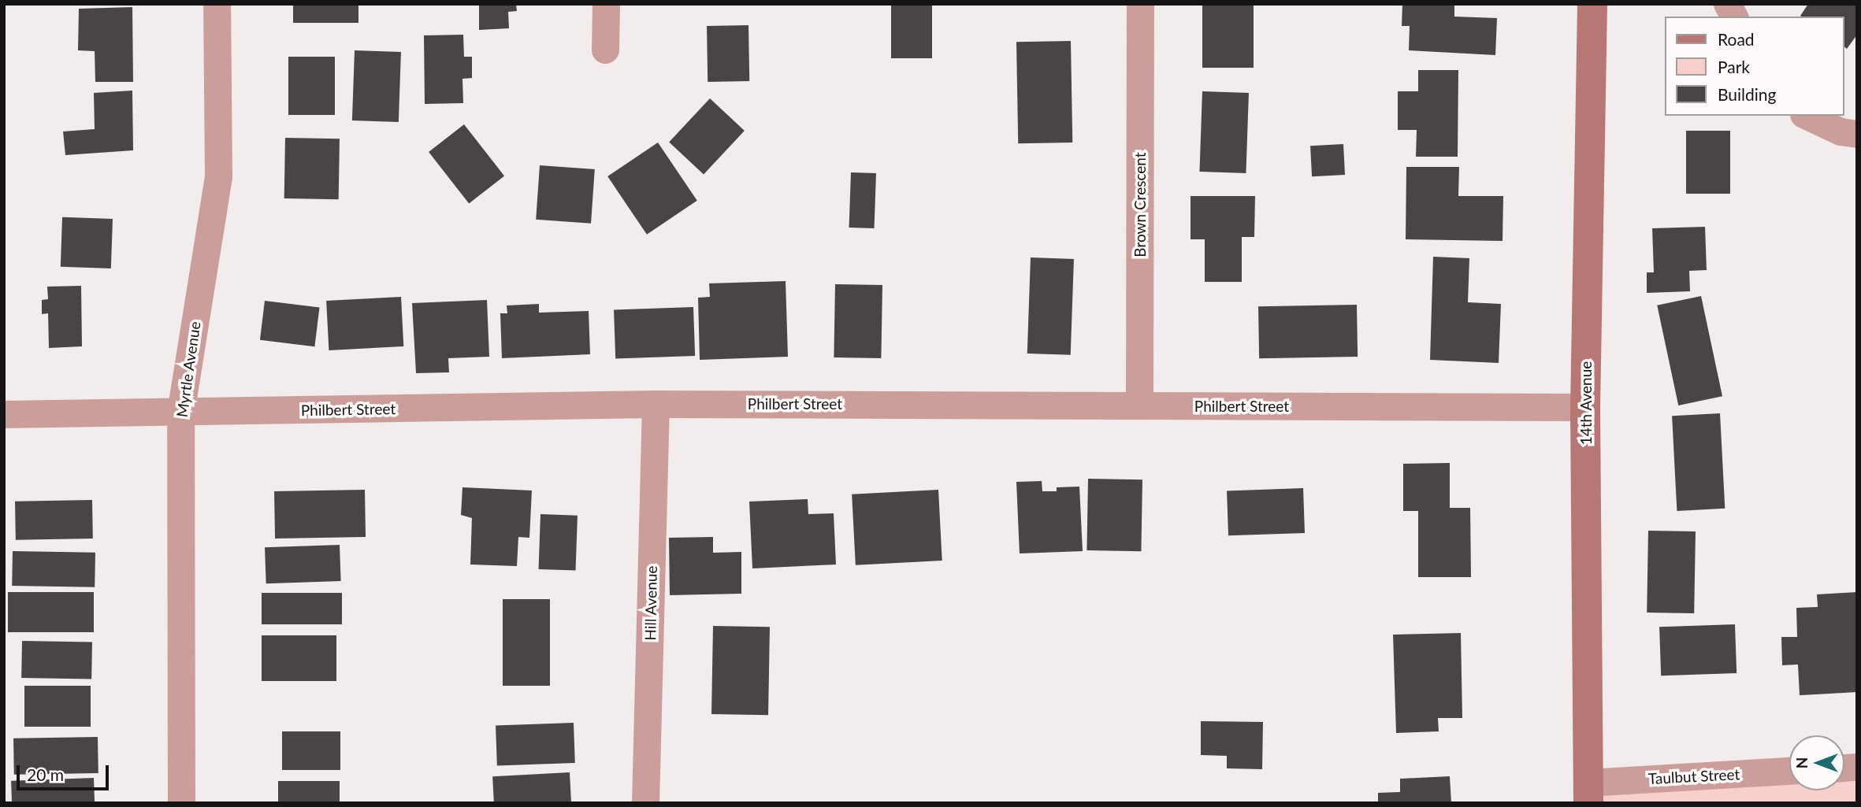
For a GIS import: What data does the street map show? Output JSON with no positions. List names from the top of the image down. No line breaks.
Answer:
{"streets":{"street":["Brown Crescent","Myrtle Avenue","14th Avenue","Philbert Street","Hill Avenue","Taulbut Street"]},"crossings":[["Brown Crescent","Philbert Street"],["Myrtle Avenue","Philbert Street"],["14th Avenue","Philbert Street"],["14th Avenue","Taulbut Street"],["Philbert Street","Hill Avenue"]],"legend":["Road","Park","Building"],"scale_bar":"20 m","north":"left"}
